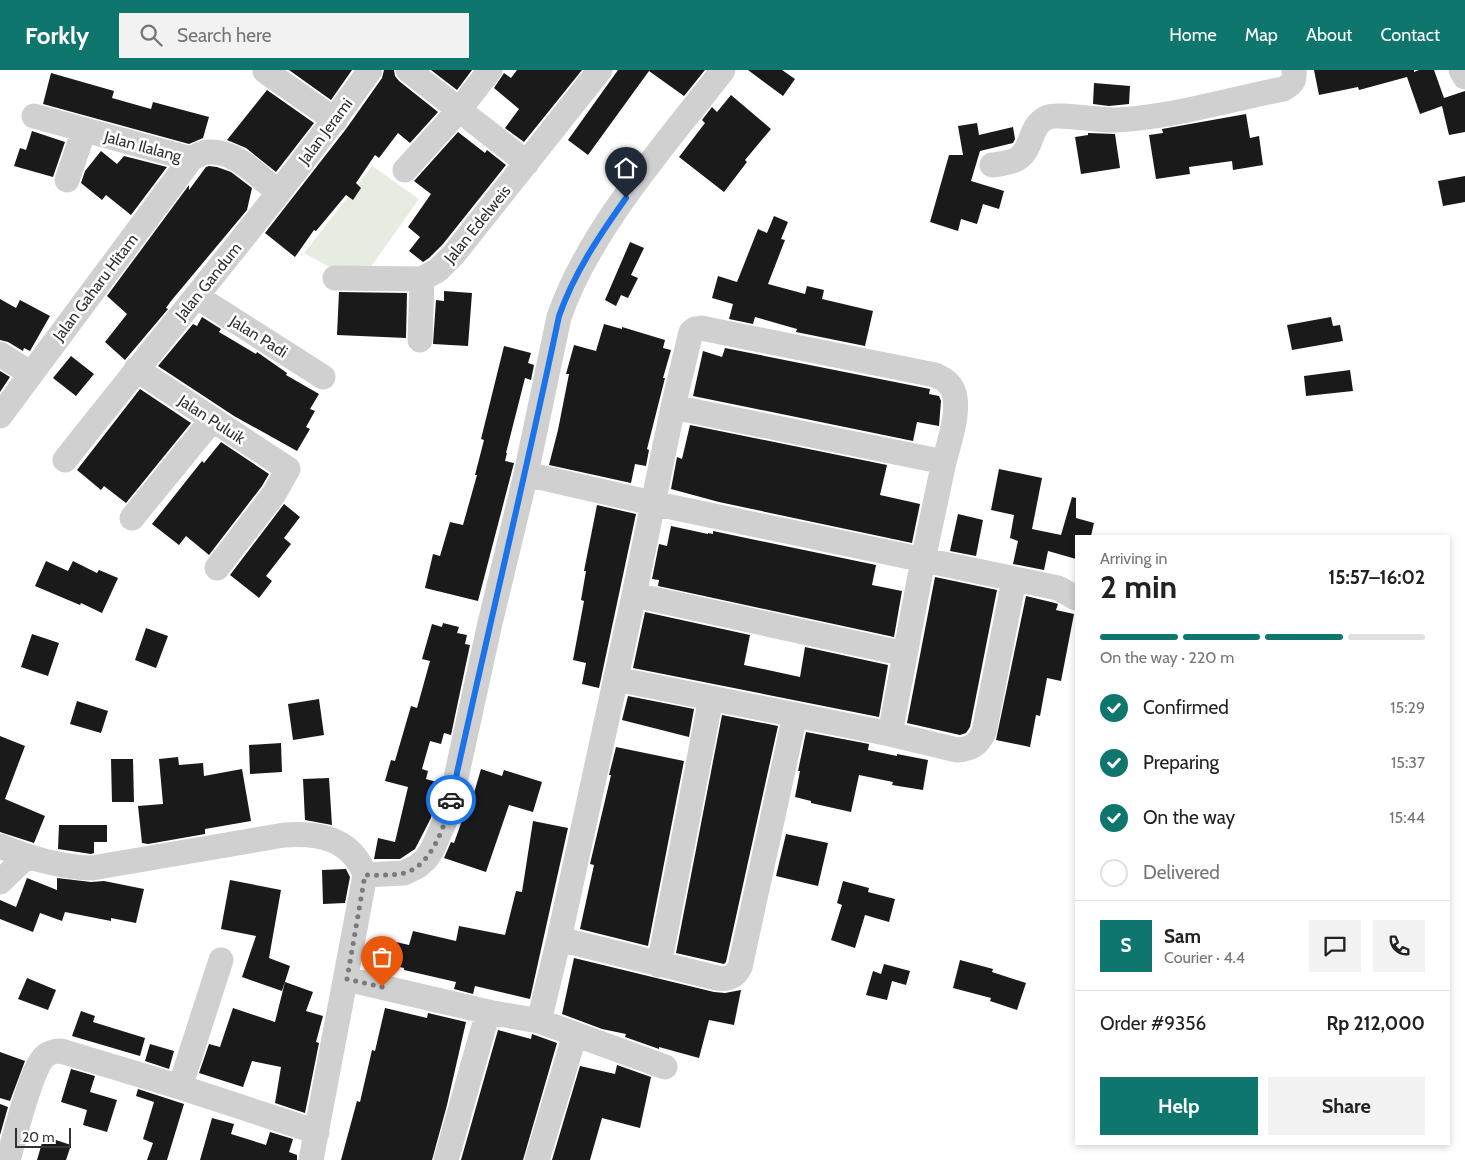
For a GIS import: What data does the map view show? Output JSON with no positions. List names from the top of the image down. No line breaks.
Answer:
{"streets":{"street":["Jalan Jerami","Jalan Ilalang","Jalan Edelweis","Jalan Gandum","Jalan Gaharu Hitam","Jalan Padi","Jalan Puluik"]},"crossings":[["Jalan Jerami","Jalan Ilalang"],["Jalan Jerami","Jalan Gandum"],["Jalan Ilalang","Jalan Gandum"],["Jalan Ilalang","Jalan Gaharu Hitam"],["Jalan Gandum","Jalan Padi"],["Jalan Gandum","Jalan Puluik"]],"scale_bar":"20 m","page":{"header":"Forkly","search":"Search here","nav":["Home","Map","About","Contact"],"heading":["2 min","Arriving in","15:57–16:02"],"panel":["Sam","Courier · 4.4","Order #9356","Rp 212,000"],"bar":"On the way · 220 m","list":[["Confirmed","15:29"],["Preparing","15:37"],["On the way","15:44"],"Delivered"],"round":"S","buttons":["Help","Share"],"scale":"20 m"}}
